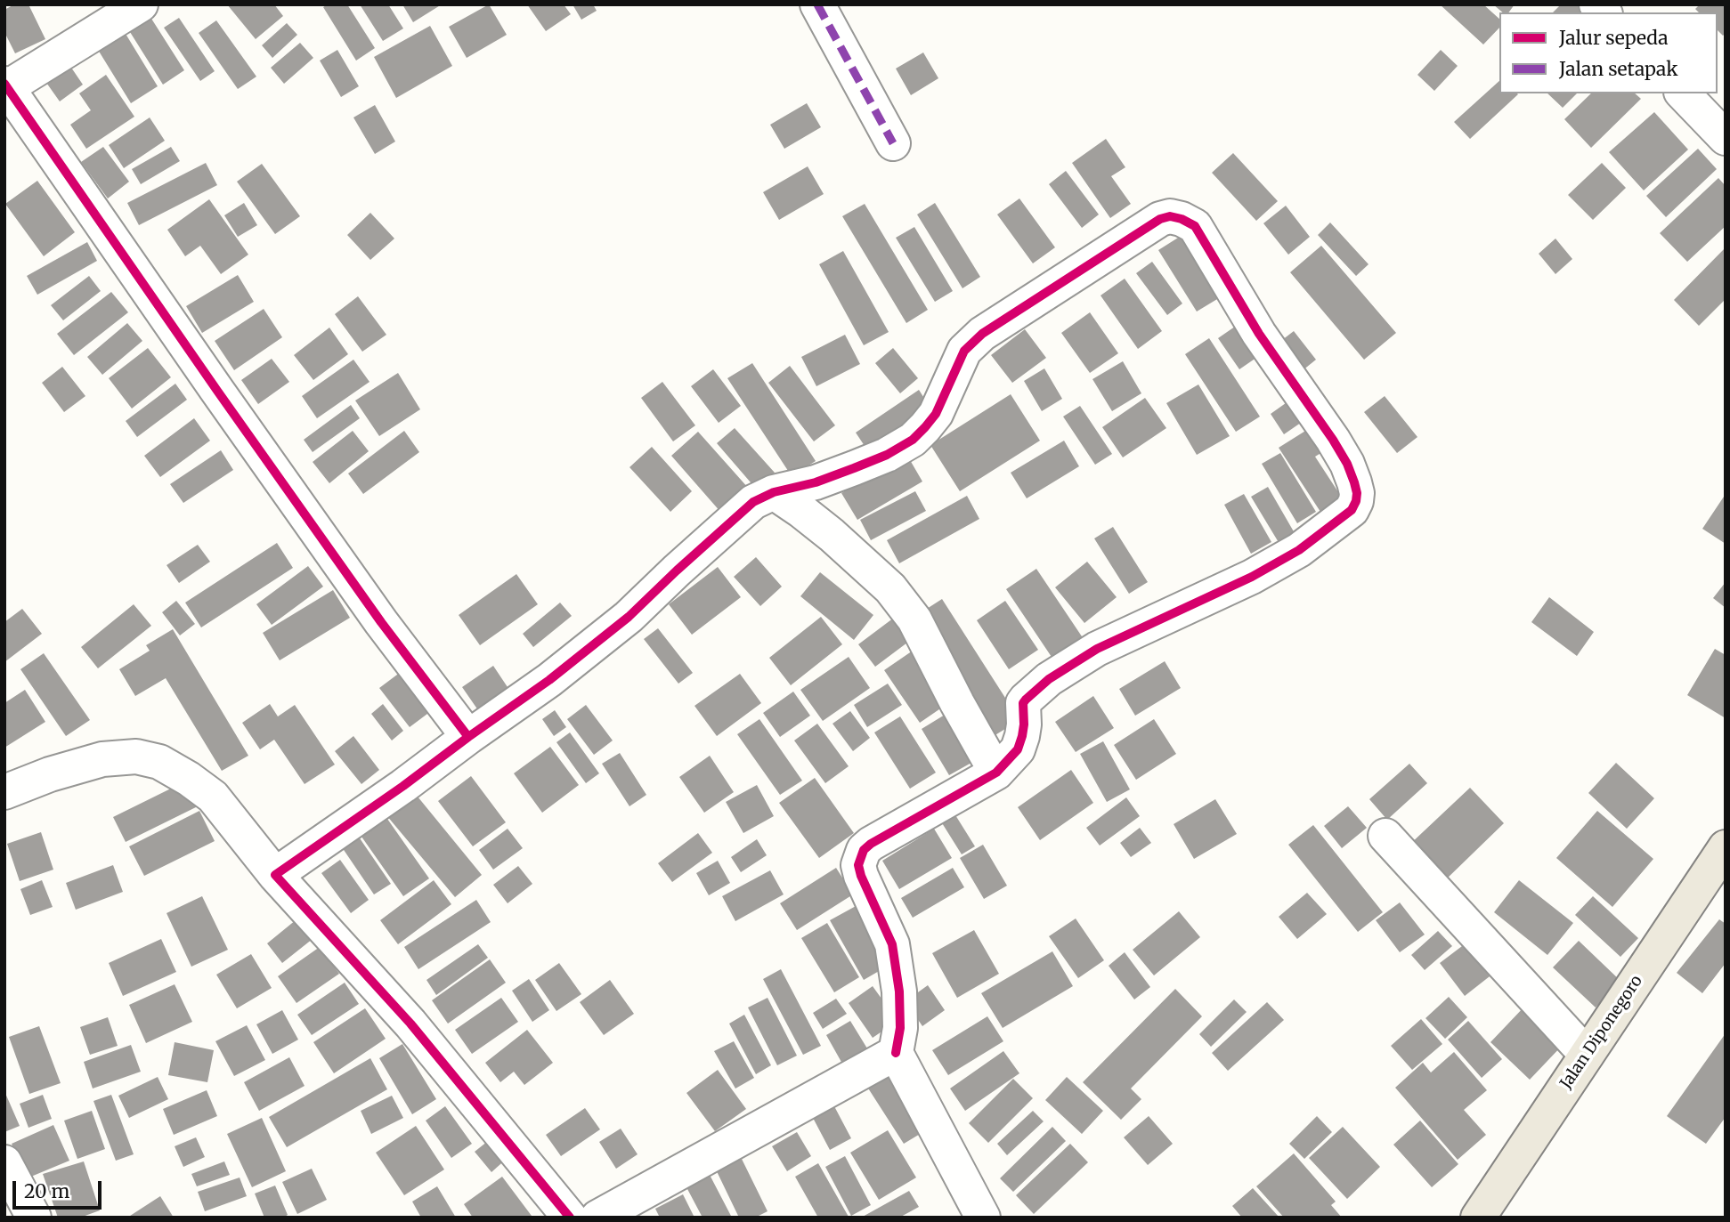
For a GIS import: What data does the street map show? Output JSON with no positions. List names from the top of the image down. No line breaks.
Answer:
{"streets":{"main road":["Jalan Diponegoro"]},"legend":["Jalur sepeda","Jalan setapak"],"scale_bar":"20 m"}
